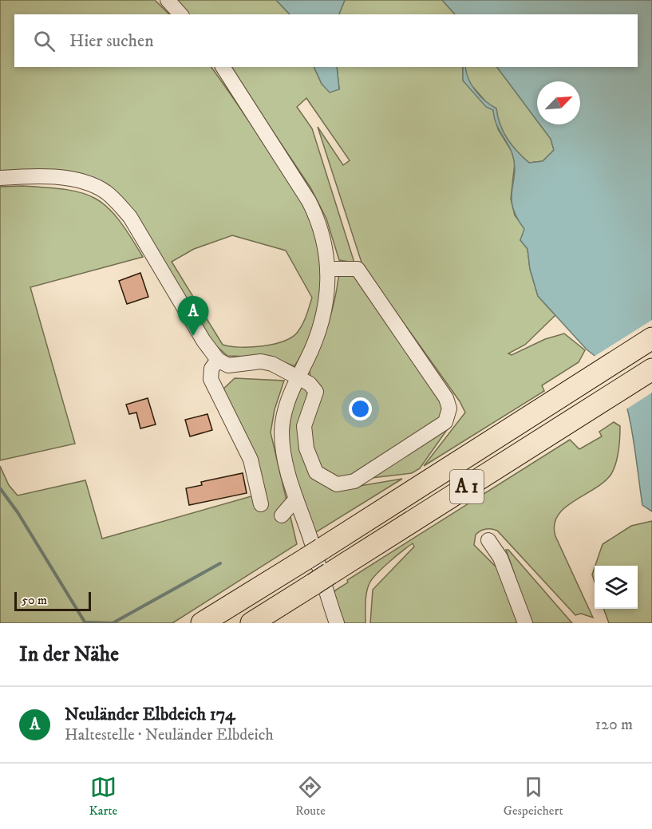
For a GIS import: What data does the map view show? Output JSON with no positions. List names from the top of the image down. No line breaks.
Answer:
{"streets":{"highway":["A 1"]},"scale_bar":"50 m","north":"top right","page":{"search":"Hier suchen","pins":"A","scale":"50 m","heading":"In der Nähe","list":[{"mark":"A","name":"Neuländer Elbdeich 174","note":"Haltestelle · Neuländer Elbdeich","value":"120 m"}],"nav":["Karte","Route","Gespeichert"]}}
